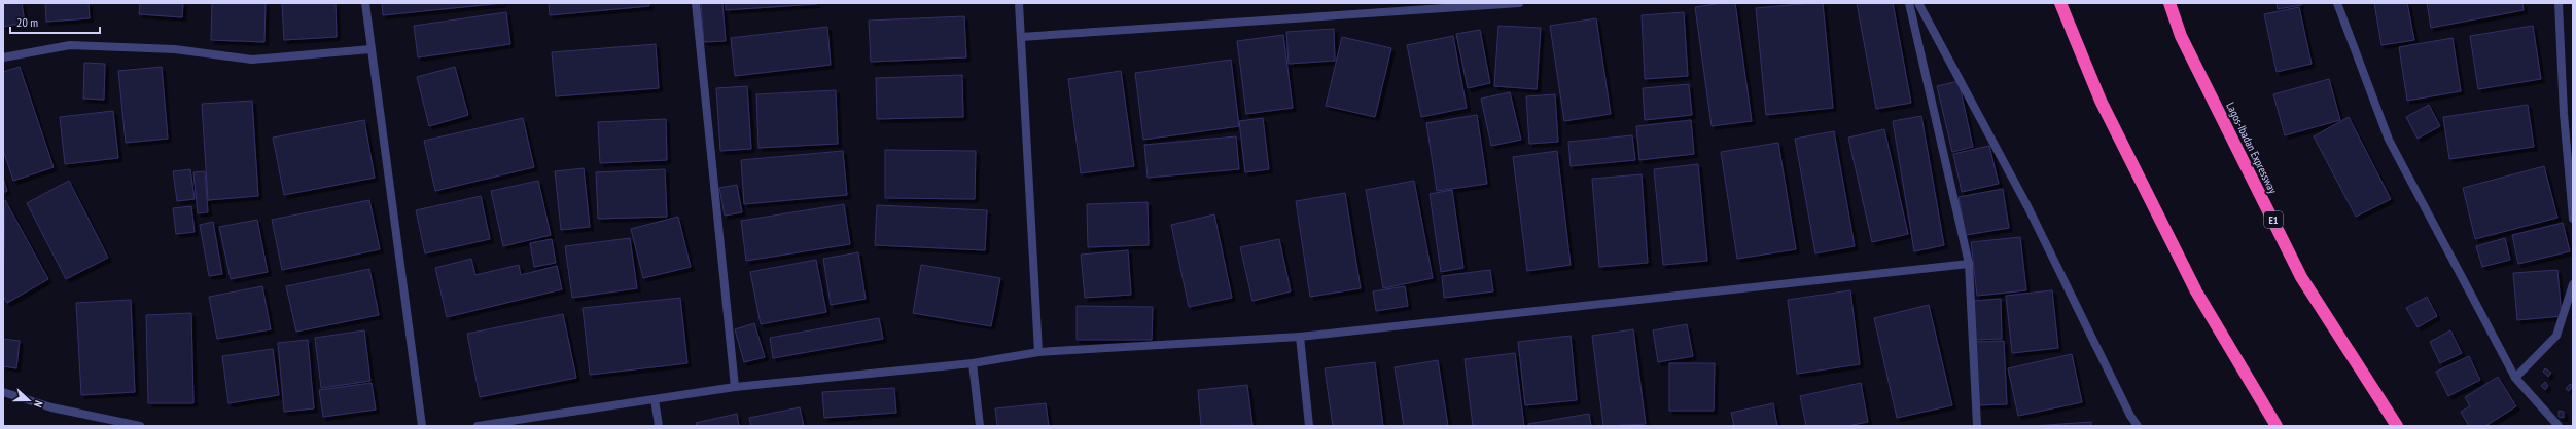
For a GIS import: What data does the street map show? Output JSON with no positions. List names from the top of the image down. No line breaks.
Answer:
{"streets":{"highway":["Lagos-Ibadan Expressway","E1"]},"scale_bar":"20 m","north":"right"}
